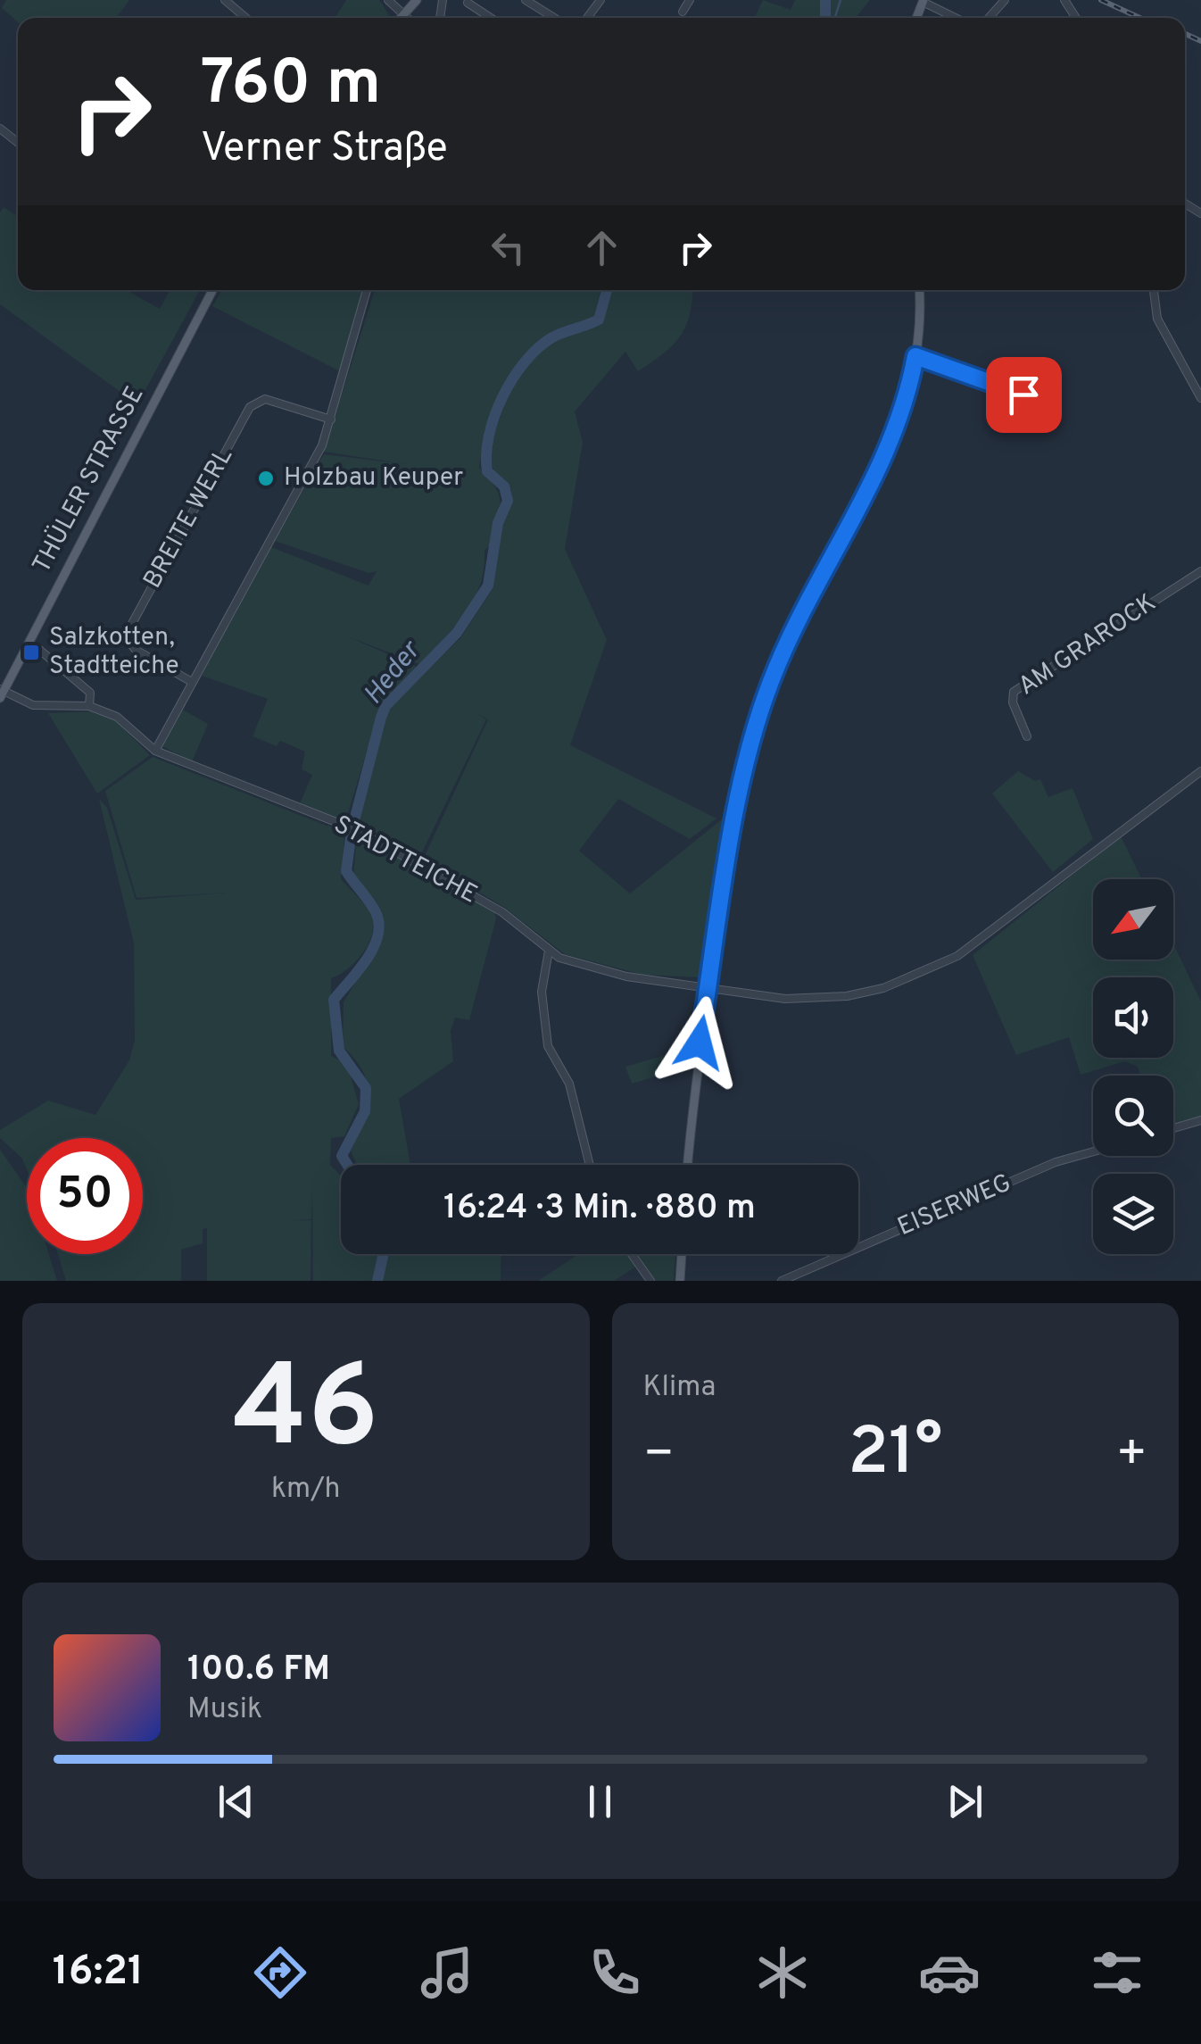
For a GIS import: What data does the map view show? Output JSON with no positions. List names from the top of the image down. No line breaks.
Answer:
{"streets":{"main road":["THÜLER STRASSE"],"street":["BREITE WERL","AM GRAROCK","STADTTEICHE","EISERWEG"]},"crossings":[["THÜLER STRASSE","STADTTEICHE"]],"water":["Heder"],"places":{"other":["Holzbau Keuper"],"transit":["Salzkotten, Stadtteiche"]},"north":"bottom left","page":{"turn":["760 m","Verner Straße"],"limit":"50","trip":"16:24 · 3 Min. · 880 m","tile":[["46","km/h"],"Klima"],"heat":["−","21°","+"],"song":["100.6 FM","Musik"],"tabs":"16:21"}}
